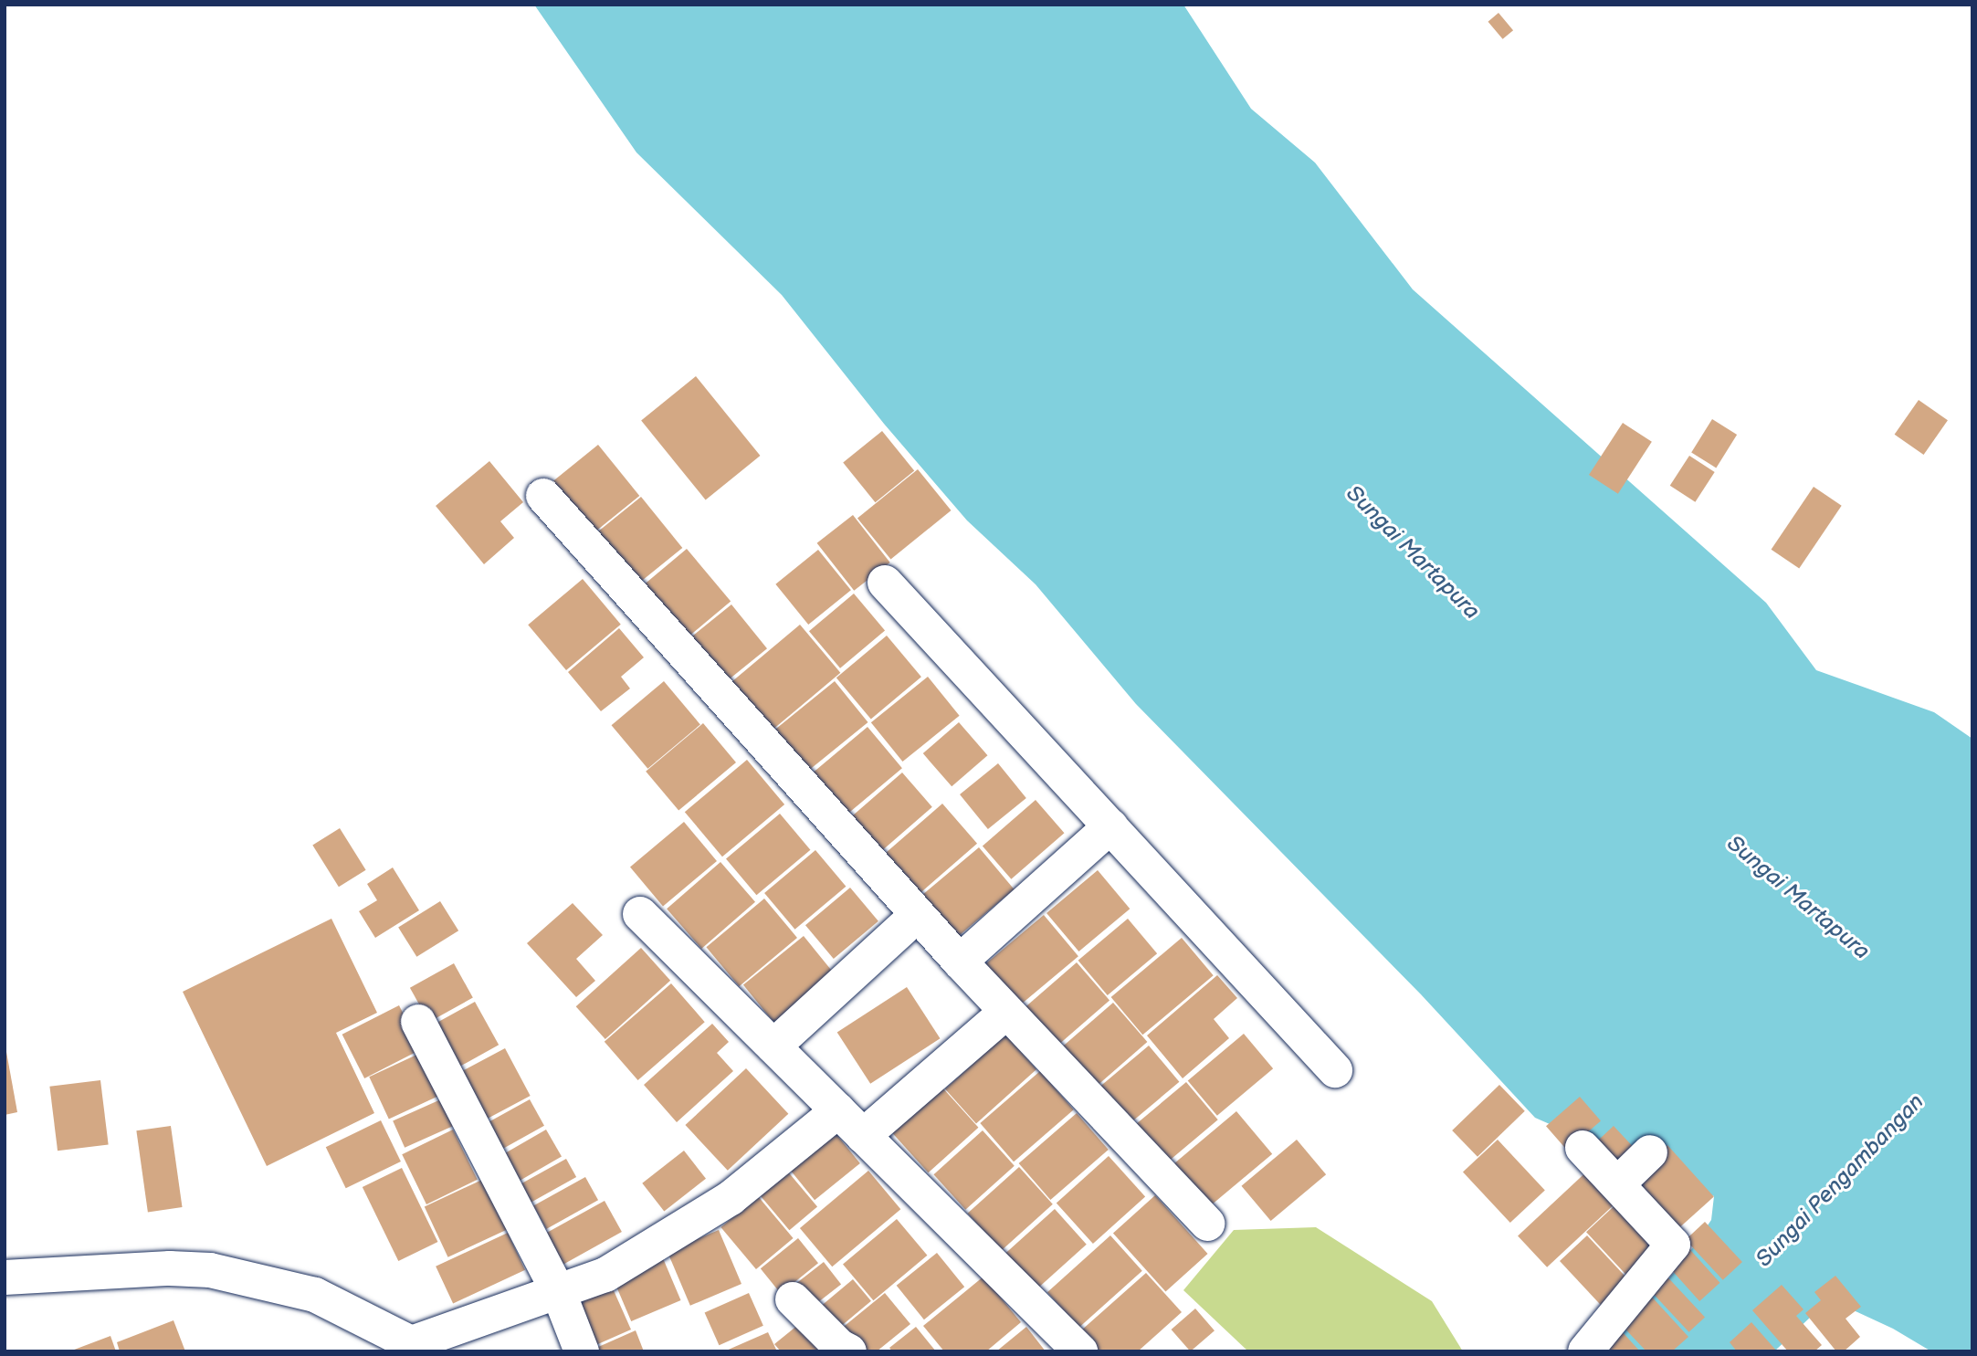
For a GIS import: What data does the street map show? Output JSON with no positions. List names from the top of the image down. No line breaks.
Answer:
{"water":["Sungai Martapura","Sungai Pengambangan"]}
